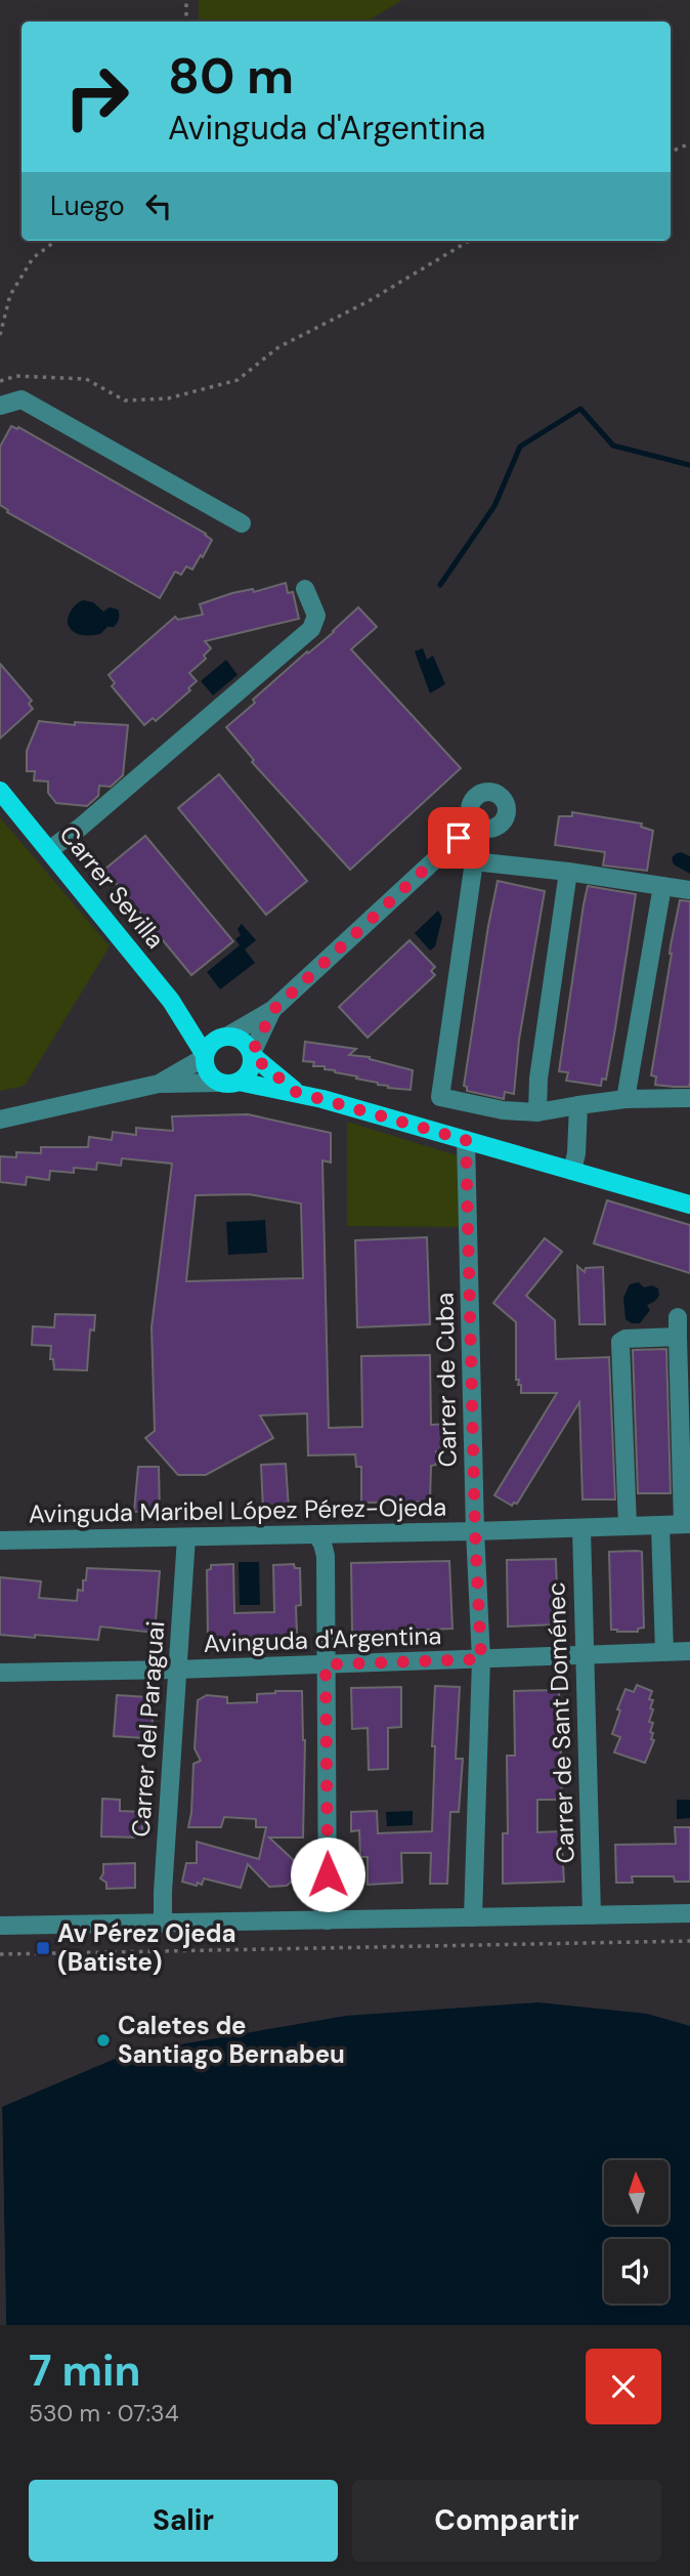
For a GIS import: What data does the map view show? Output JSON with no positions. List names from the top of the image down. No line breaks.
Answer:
{"streets":{"main road":["Carrer Sevilla"],"street":["Carrer de Cuba","Avinguda Maribel López Pérez-Ojeda","Avinguda d'Argentina","Carrer de Sant Doménec","Carrer del Paraguai"]},"crossings":[["Carrer de Cuba","Avinguda Maribel López Pérez-Ojeda"],["Carrer de Cuba","Avinguda d'Argentina"],["Avinguda Maribel López Pérez-Ojeda","Carrer de Sant Doménec"],["Avinguda Maribel López Pérez-Ojeda","Carrer del Paraguai"],["Avinguda d'Argentina","Carrer de Sant Doménec"],["Avinguda d'Argentina","Carrer del Paraguai"]],"places":{"transit":["Av Pérez Ojeda (Batiste)"],"other":["Caletes de Santiago Bernabeu"]},"north":"top","page":{"turn":["80 m","Avinguda d'Argentina"],"then":"Luego","heading":["7 min","530 m · 07:34"],"buttons":["Salir","Compartir"]}}
